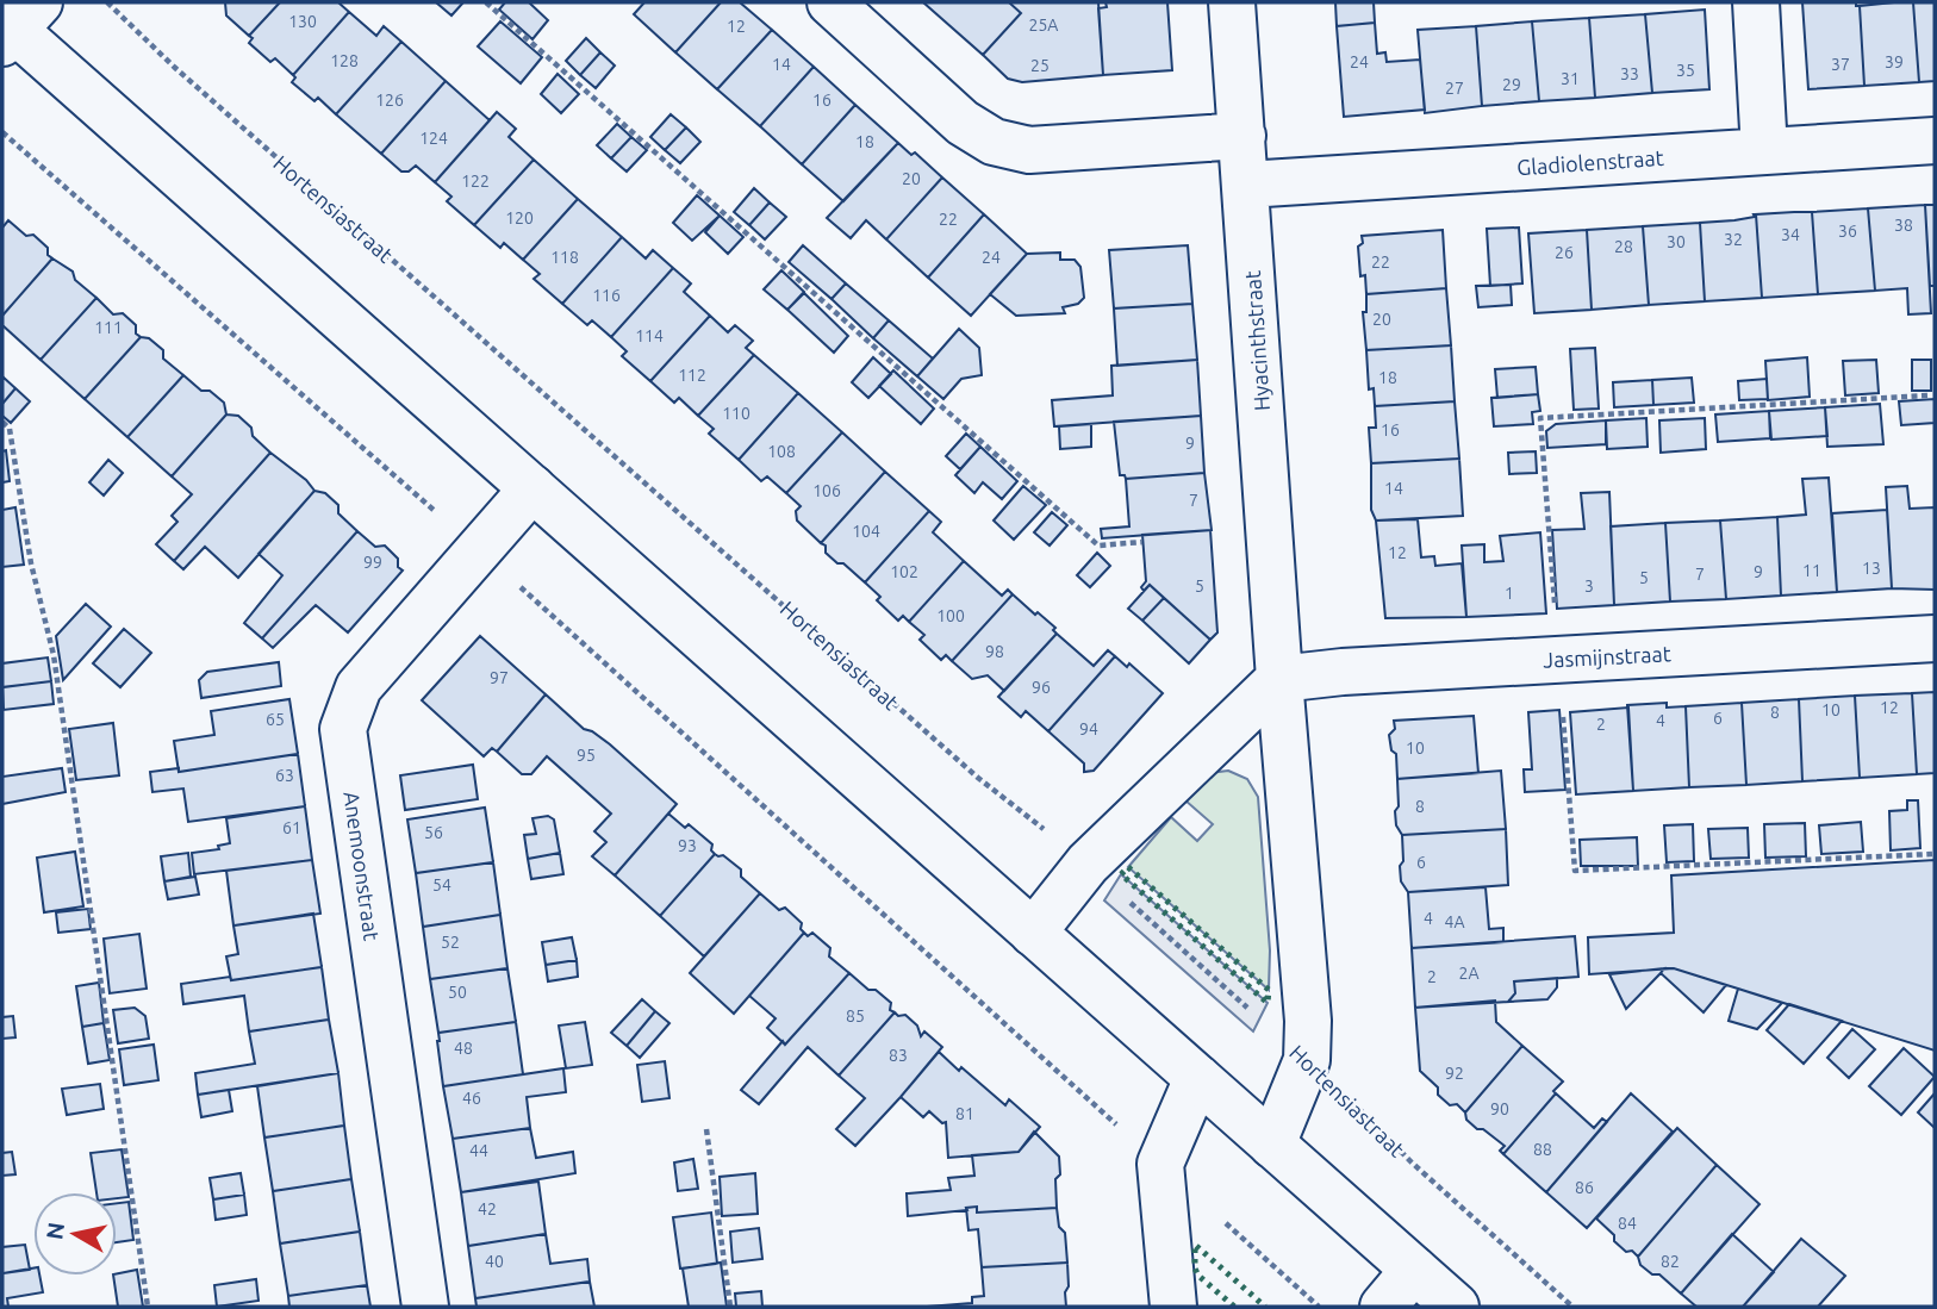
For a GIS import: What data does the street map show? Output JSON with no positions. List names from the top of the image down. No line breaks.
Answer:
{"streets":{"street":["Gladiolenstraat","Hyacinthstraat","Jasmijnstraat","Anemoonstraat"],"path":["Hortensiastraat"]},"crossings":[["Gladiolenstraat","Hyacinthstraat"],["Hortensiastraat","Hyacinthstraat"],["Hyacinthstraat","Jasmijnstraat"]],"house_numbers":["130","25A","12","128","24","39","14","37","25","35","33","31","29","27","126","16","124","18","20","122","120","22","38","36","34","32","30","28","26","118","24","22","116","20","111","114","112","18","110","16","9","108","14","106","7","104","12","99","13","11","102","9","7","5","5","3","1","100","98","97","96","12","10","8","6","65","4","2","94","10","95","63","8","61","56","93","6","54","4","4A","52","2A","2","50","85","48","83","92","46","90","81","88","44","86","42","84","40","82"],"north":"left"}
